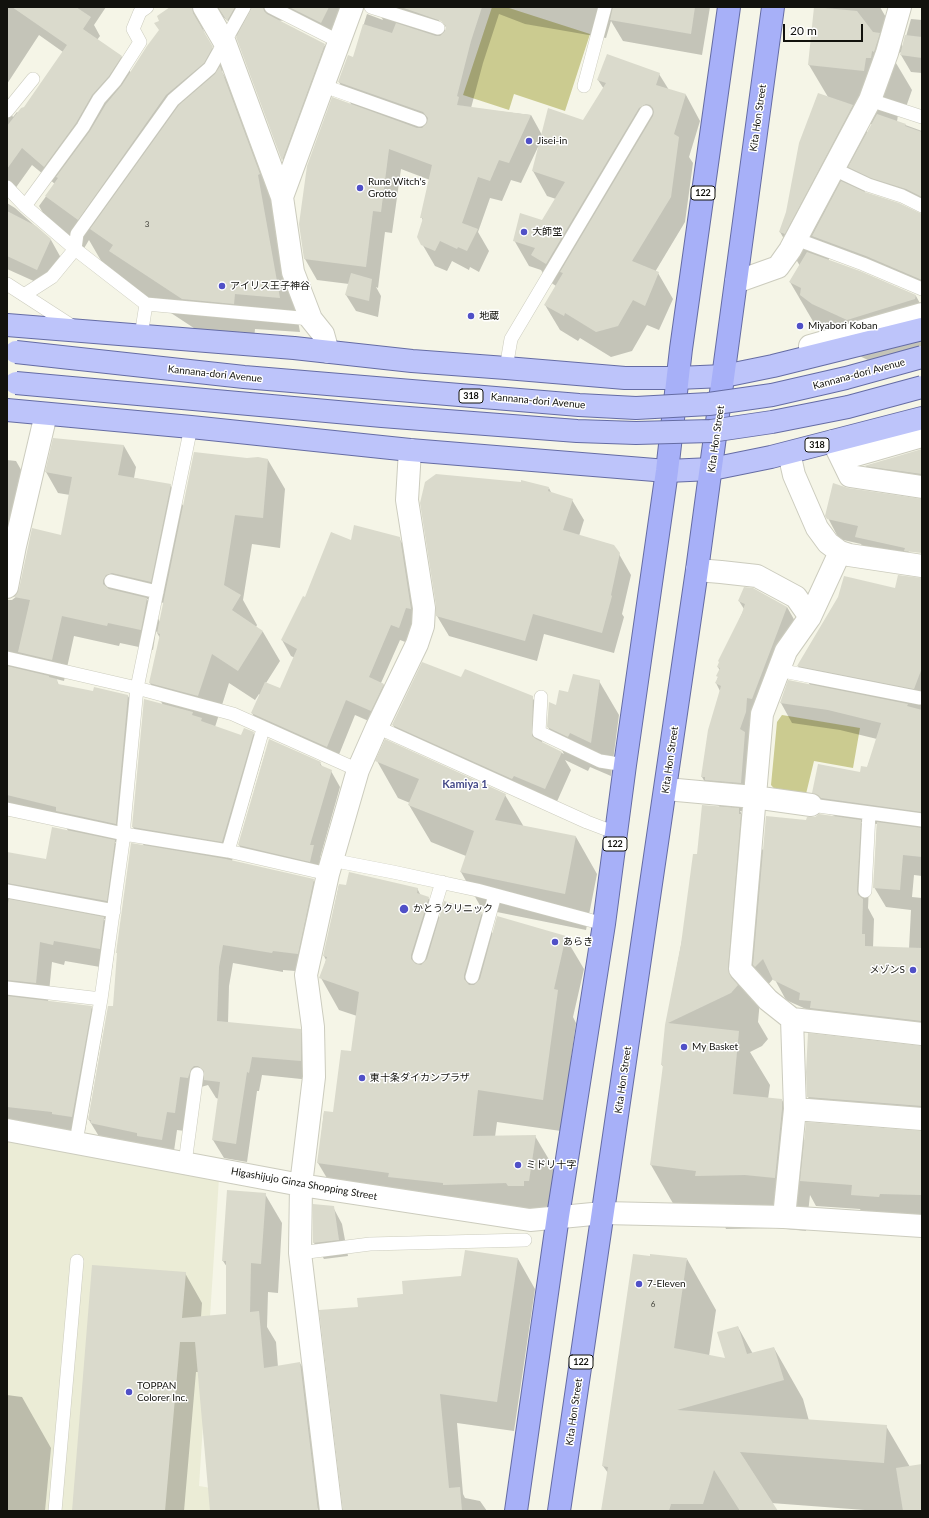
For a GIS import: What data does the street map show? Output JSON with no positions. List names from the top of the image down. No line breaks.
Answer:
{"streets":{"highway":["Kita Hon Street","122"],"main road":["Kannana-dori Avenue","318"],"street":["Higashijujo Ginza Shopping Street"]},"crossings":[["Kita Hon Street","318"],["Kita Hon Street","Higashijujo Ginza Shopping Street"],["122","318"],["122","Higashijujo Ginza Shopping Street"]],"districts":["Kamiya 1"],"places":["Jisei-in","Rune Witch's Grotto","大師堂","アイリス王子神谷","地蔵","Miyabori Koban","かとうクリニック","あらき","メゾンS","My Basket","東十条ダイカンプラザ","ミドリ十字","7-Eleven","TOPPAN Colorer Inc."],"house_numbers":["3","6"],"scale_bar":"20 m"}
